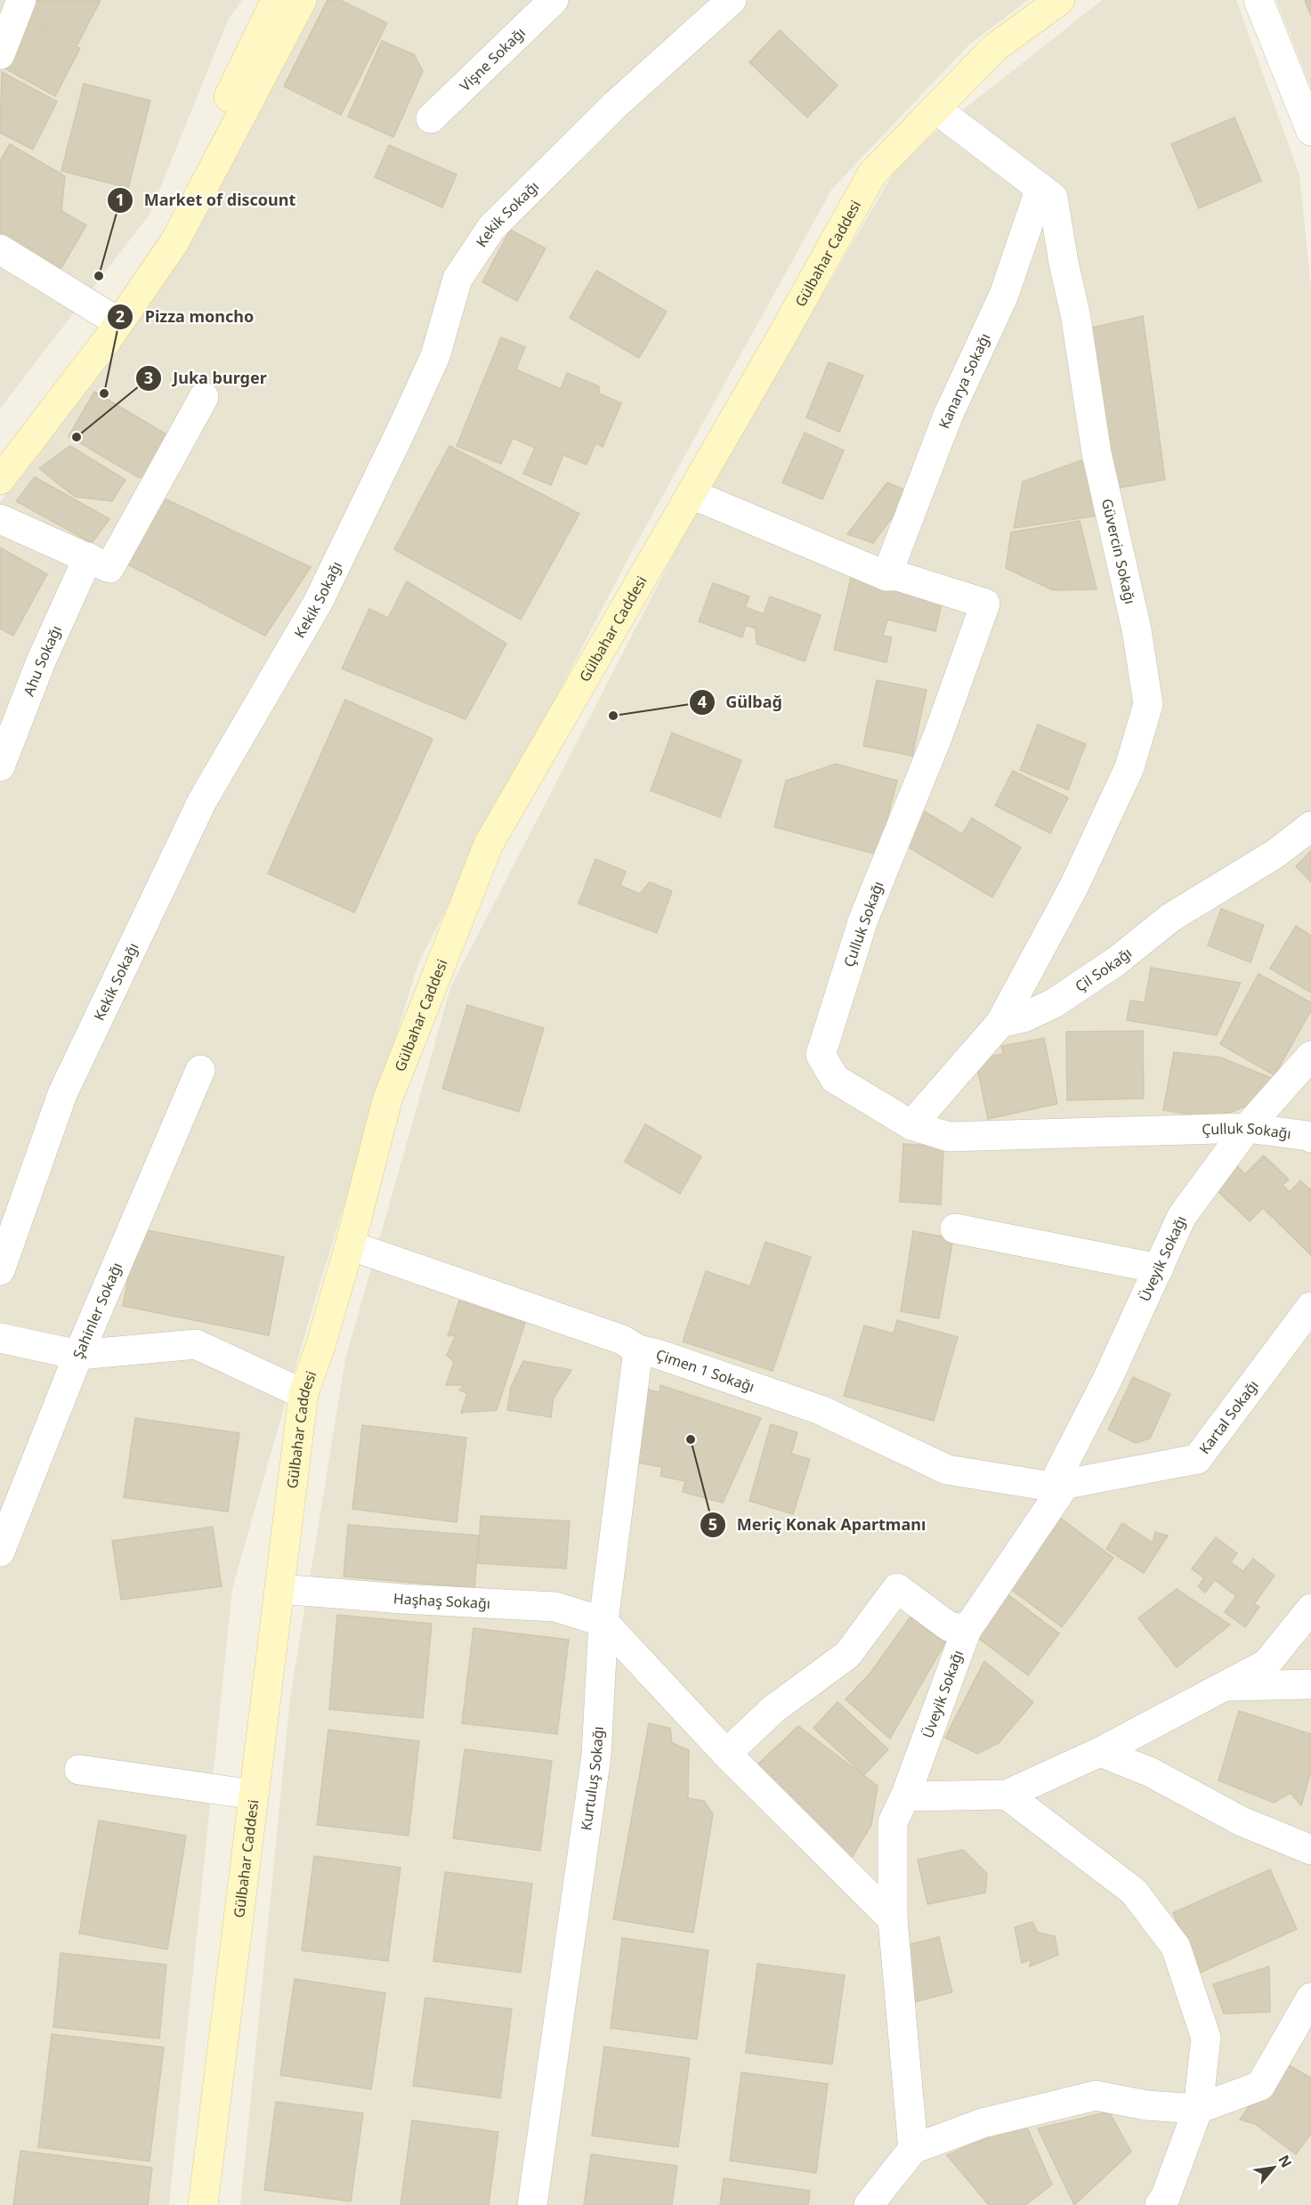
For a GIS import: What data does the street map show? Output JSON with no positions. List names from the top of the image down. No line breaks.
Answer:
{"streets":{"street":["Vişne Sokağı","Kekik Sokağı","Gülbahar Caddesi","Kanarya Sokağı","Güvercin Sokağı","Ahu Sokağı","Çulluk Sokağı","Çil Sokağı","Üveyik Sokağı","Şahinler Sokağı","Çimen 1 Sokağı","Kartal Sokağı","Haşhaş Sokağı","Kurtuluş Sokağı"]},"crossings":[["Gülbahar Caddesi","Güvercin Sokağı"],["Gülbahar Caddesi","Çulluk Sokağı"],["Gülbahar Caddesi","Çimen 1 Sokağı"],["Gülbahar Caddesi","Haşhaş Sokağı"],["Kanarya Sokağı","Güvercin Sokağı"],["Kanarya Sokağı","Çulluk Sokağı"],["Güvercin Sokağı","Çil Sokağı"],["Çulluk Sokağı","Üveyik Sokağı"],["Üveyik Sokağı","Çimen 1 Sokağı"],["Üveyik Sokağı","Kartal Sokağı"],["Çimen 1 Sokağı","Kartal Sokağı"],["Çimen 1 Sokağı","Kurtuluş Sokağı"],["Haşhaş Sokağı","Kurtuluş Sokağı"]],"places":["Market of discount","Pizza moncho","Juka burger","Gülbağ","Meriç Konak Apartmanı"],"north":"top right"}
